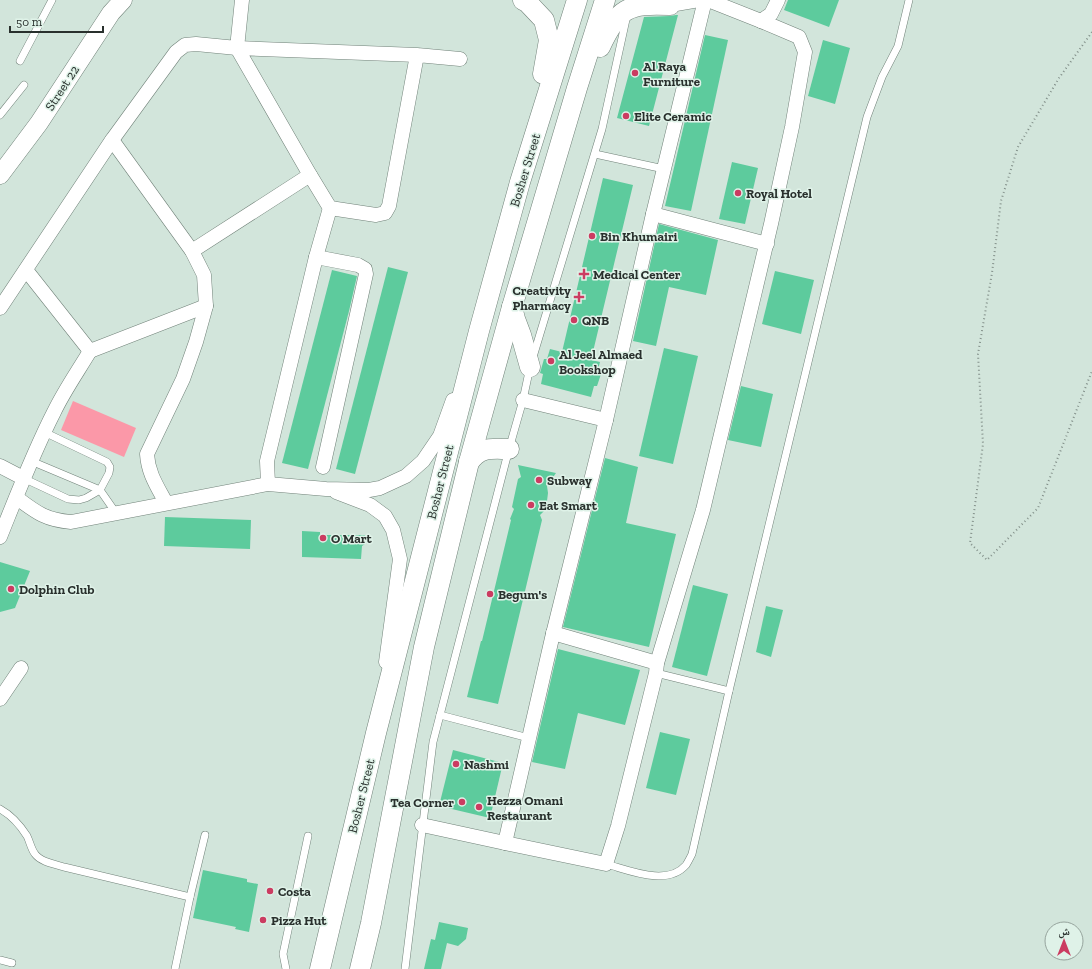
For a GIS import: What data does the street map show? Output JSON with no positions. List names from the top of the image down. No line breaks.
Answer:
{"streets":{"main road":["Bosher Street"],"street":["Street 22"]},"places":{"other":["Al Raya Furniture","Elite Ceramic","Royal Hotel","Bin Khumairi","QNB","Al Jeel Almaed Bookshop","Subway","Eat Smart","O Mart","Dolphin Club","Begum's","Nashmi","Tea Corner","Hezza Omani Restaurant","Costa","Pizza Hut"],"health":["Medical Center","Creativity Pharmacy"]},"scale_bar":"50 m","north":"top"}
